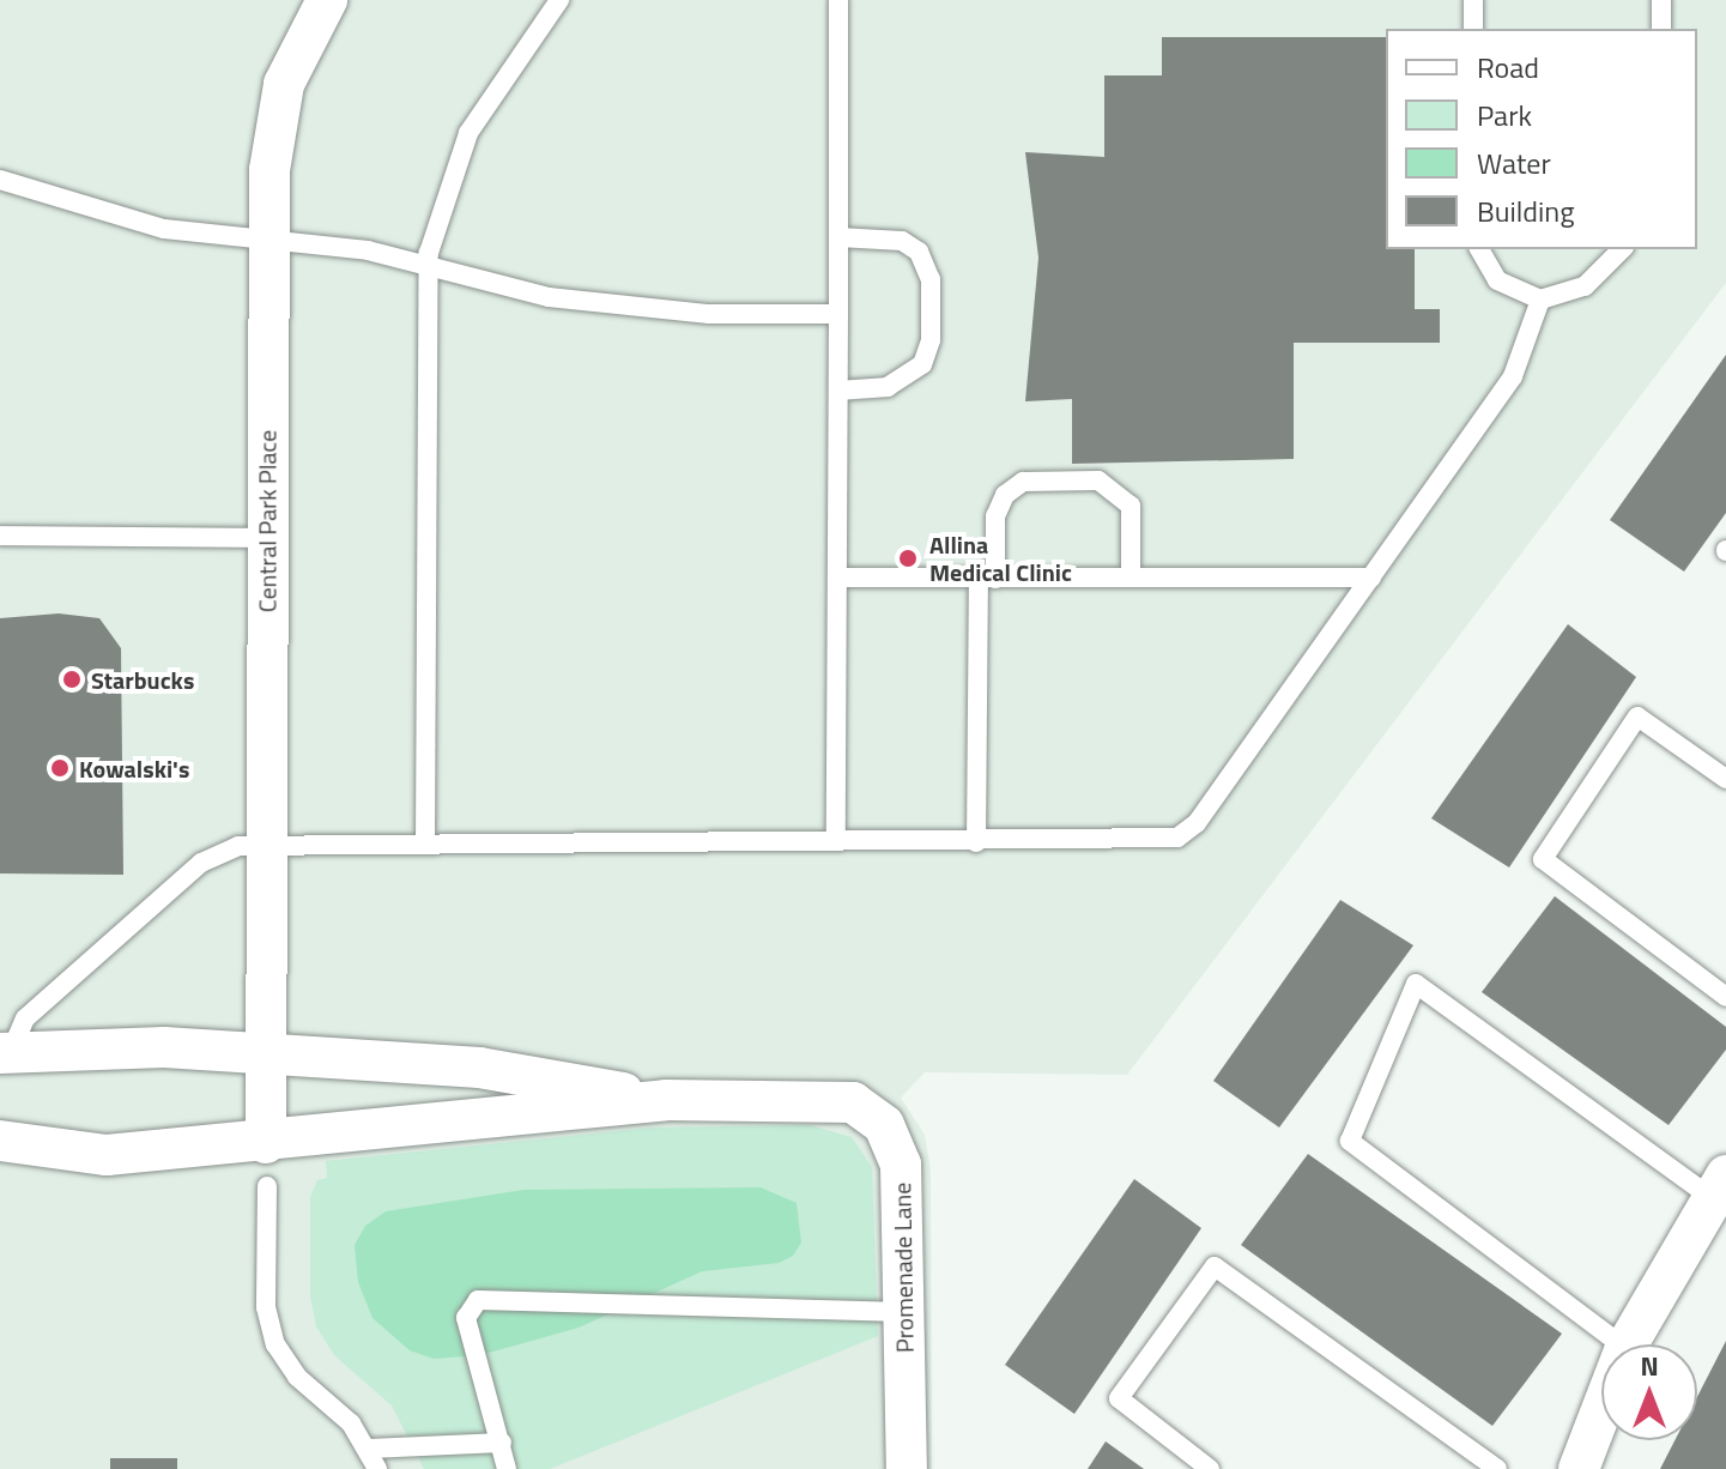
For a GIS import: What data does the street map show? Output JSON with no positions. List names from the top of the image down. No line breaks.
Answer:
{"streets":{"street":["Central Park Place","Promenade Lane"]},"crossings":[["Central Park Place","Promenade Lane"]],"places":["Allina Medical Clinic","Starbucks","Kowalski's"],"legend":["Road","Park","Water","Building"],"north":"top"}
